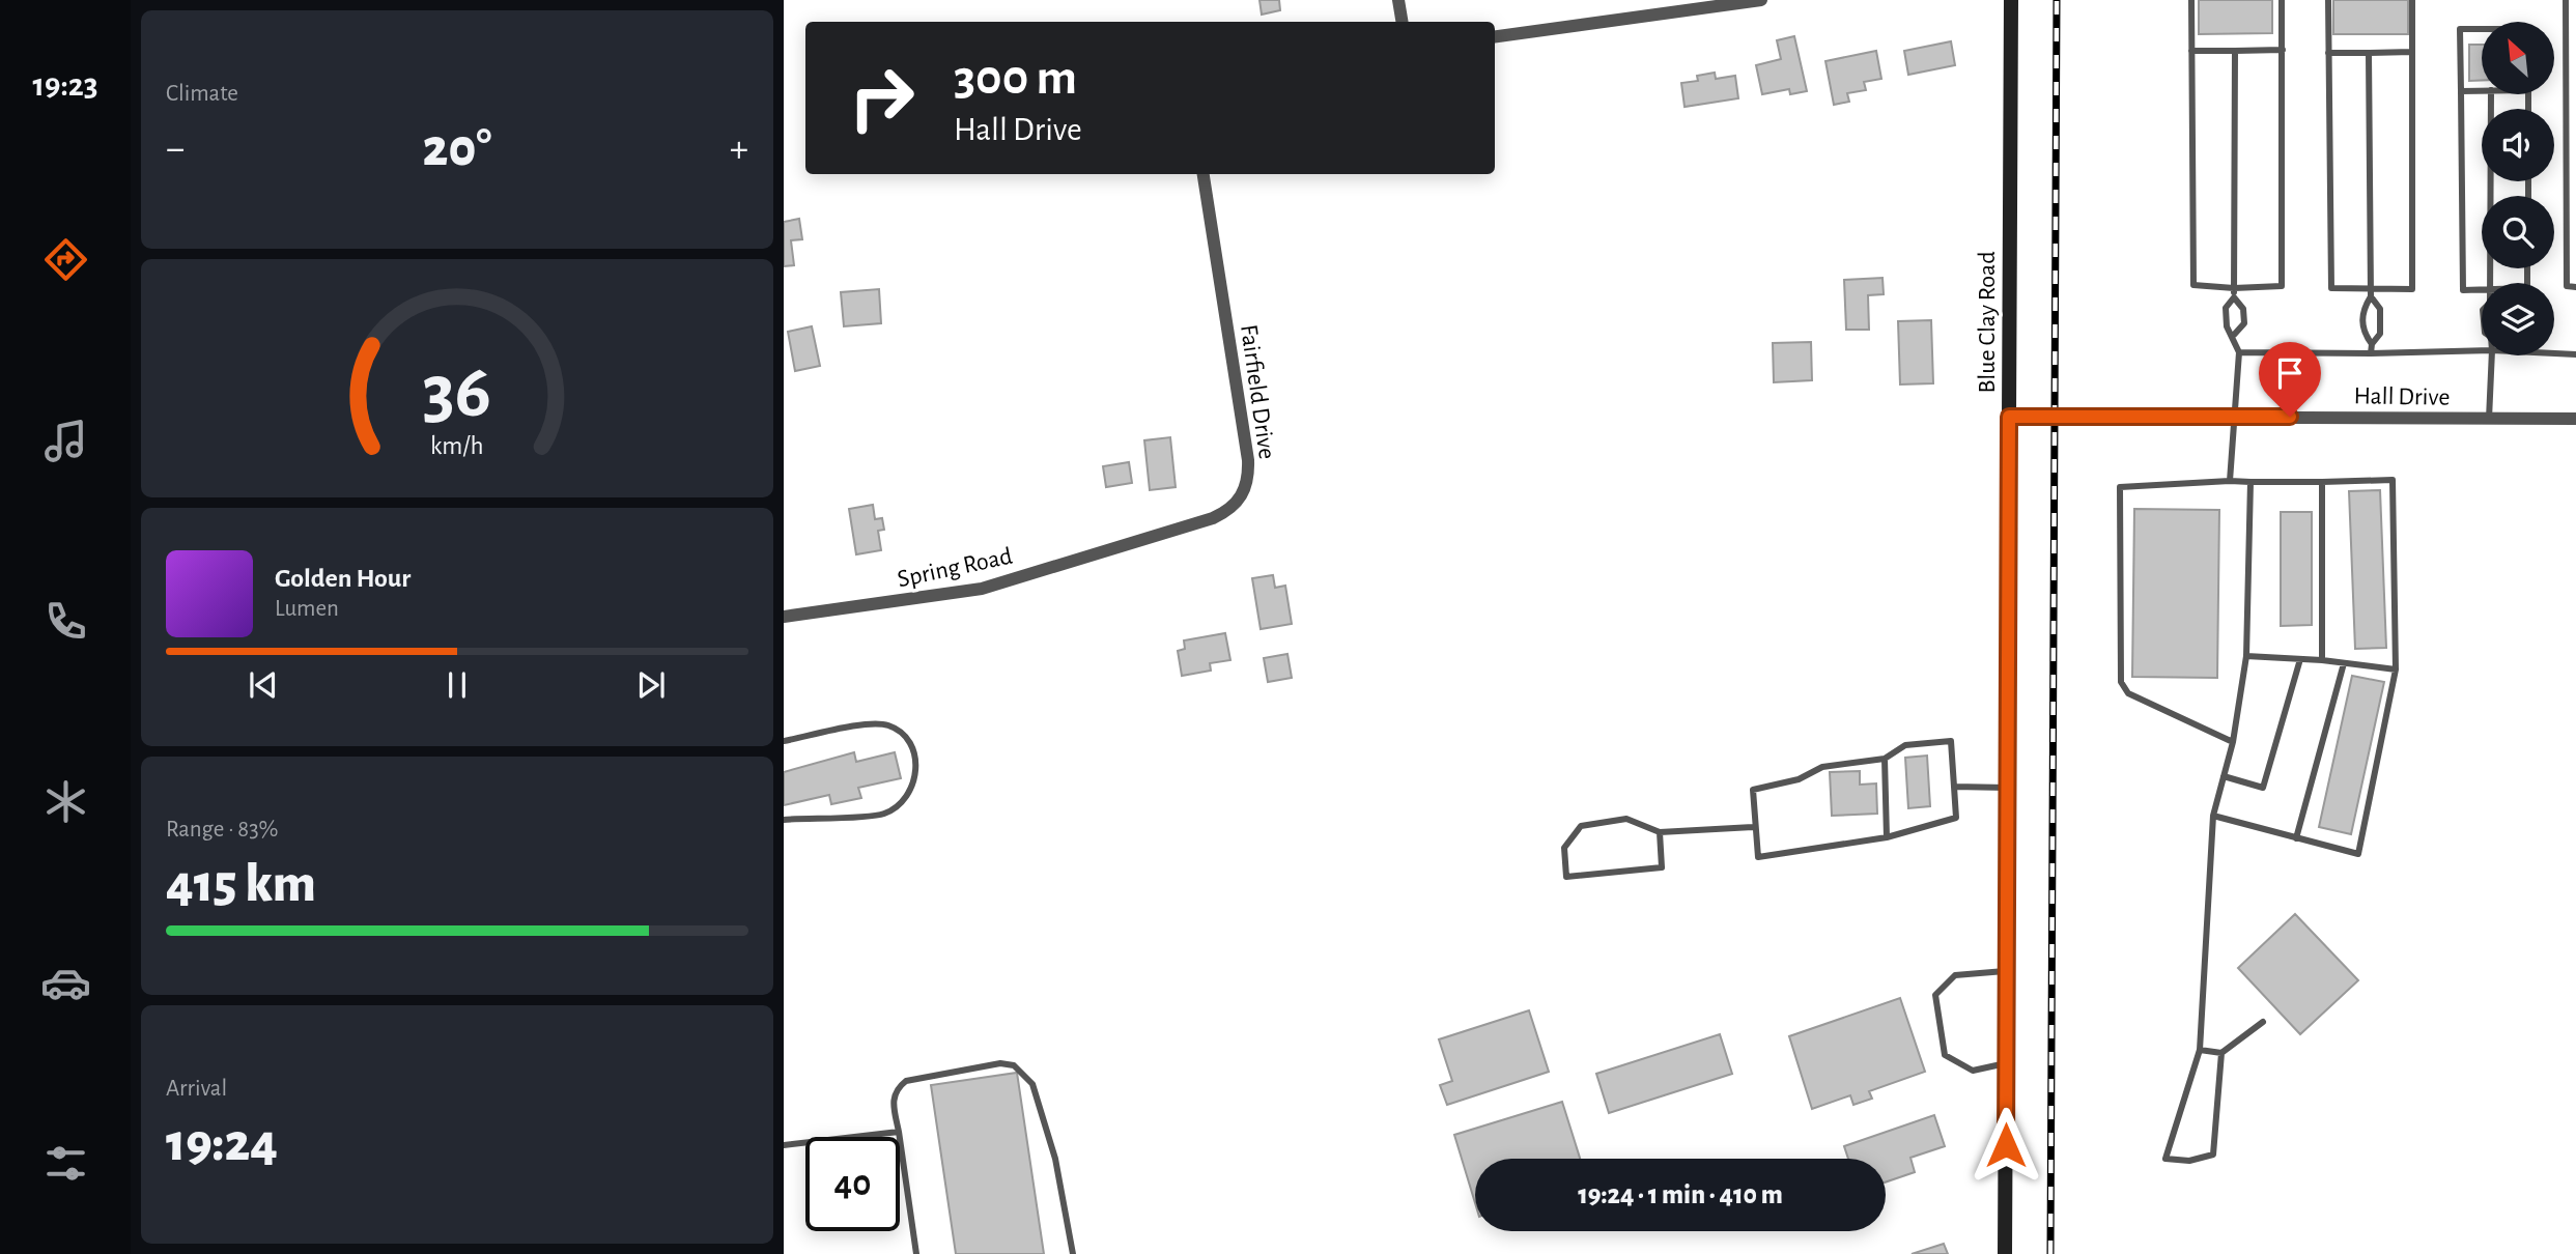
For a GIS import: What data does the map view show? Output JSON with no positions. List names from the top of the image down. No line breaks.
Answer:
{"streets":{"street":["Blue Clay Road","Fairfield Drive","Hall Drive","Spring Road"]},"crossings":[["Blue Clay Road","Hall Drive"],["Fairfield Drive","Spring Road"]],"north":"top left","page":{"tabs":"19:23","tile":["Climate",["Range · 83%","415 km"],["Arrival","19:24"]],"turn":["300 m","Hall Drive"],"heat":["−","20°","+"],"song":["Golden Hour","Lumen"],"limit":"40","trip":"19:24 · 1 min · 410 m","gauge":["36","km/h"]}}
